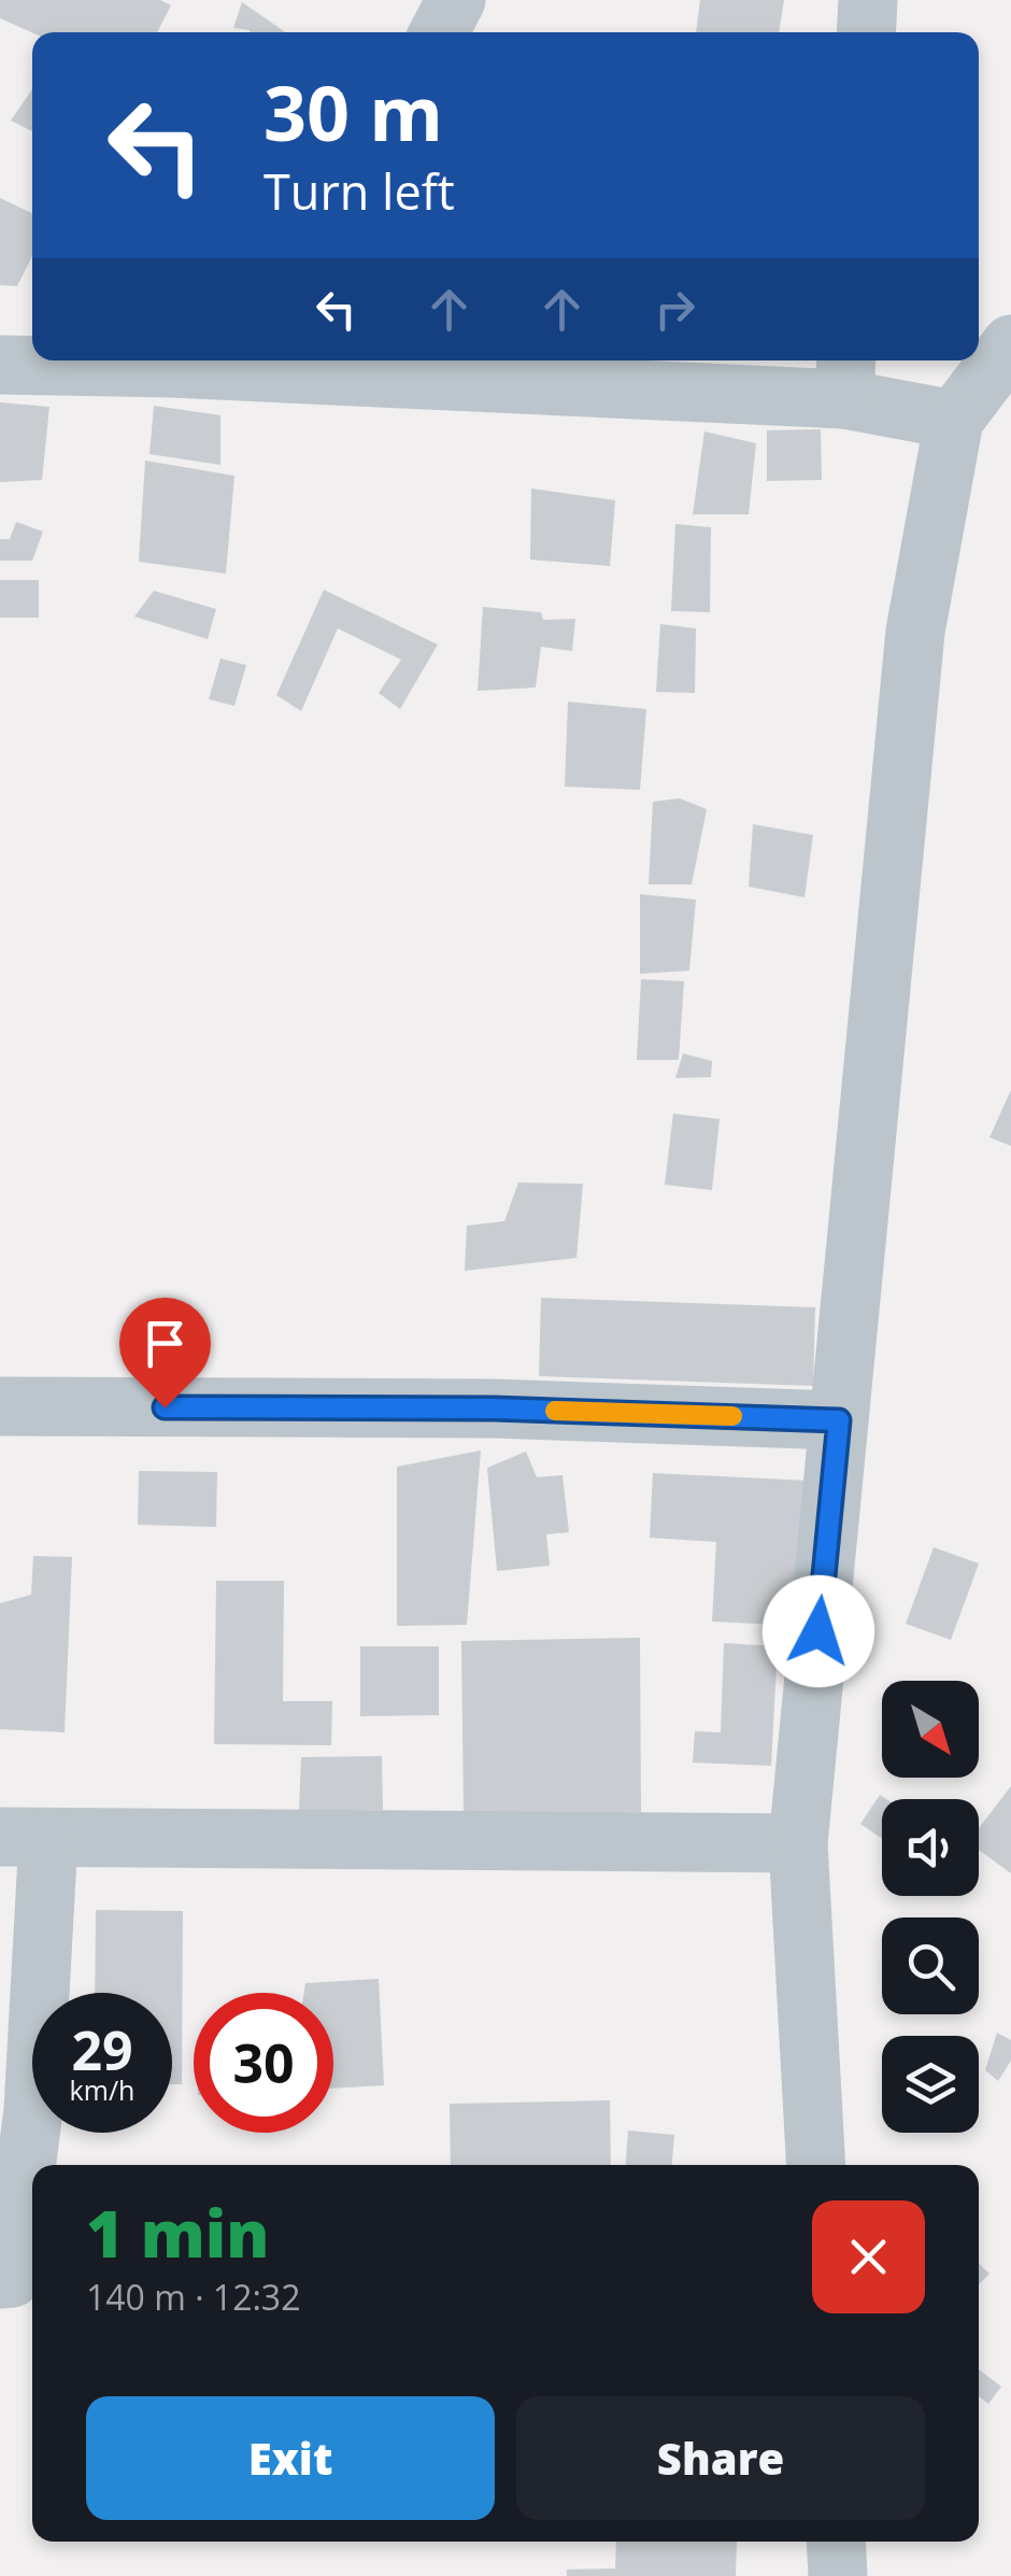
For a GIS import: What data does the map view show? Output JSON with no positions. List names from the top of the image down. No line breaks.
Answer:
{"north":"bottom right","page":{"turn":["30 m","Turn left"],"speed":"29 km/h","limit":"30","heading":["1 min","140 m · 12:32"],"buttons":["Exit","Share"]}}
